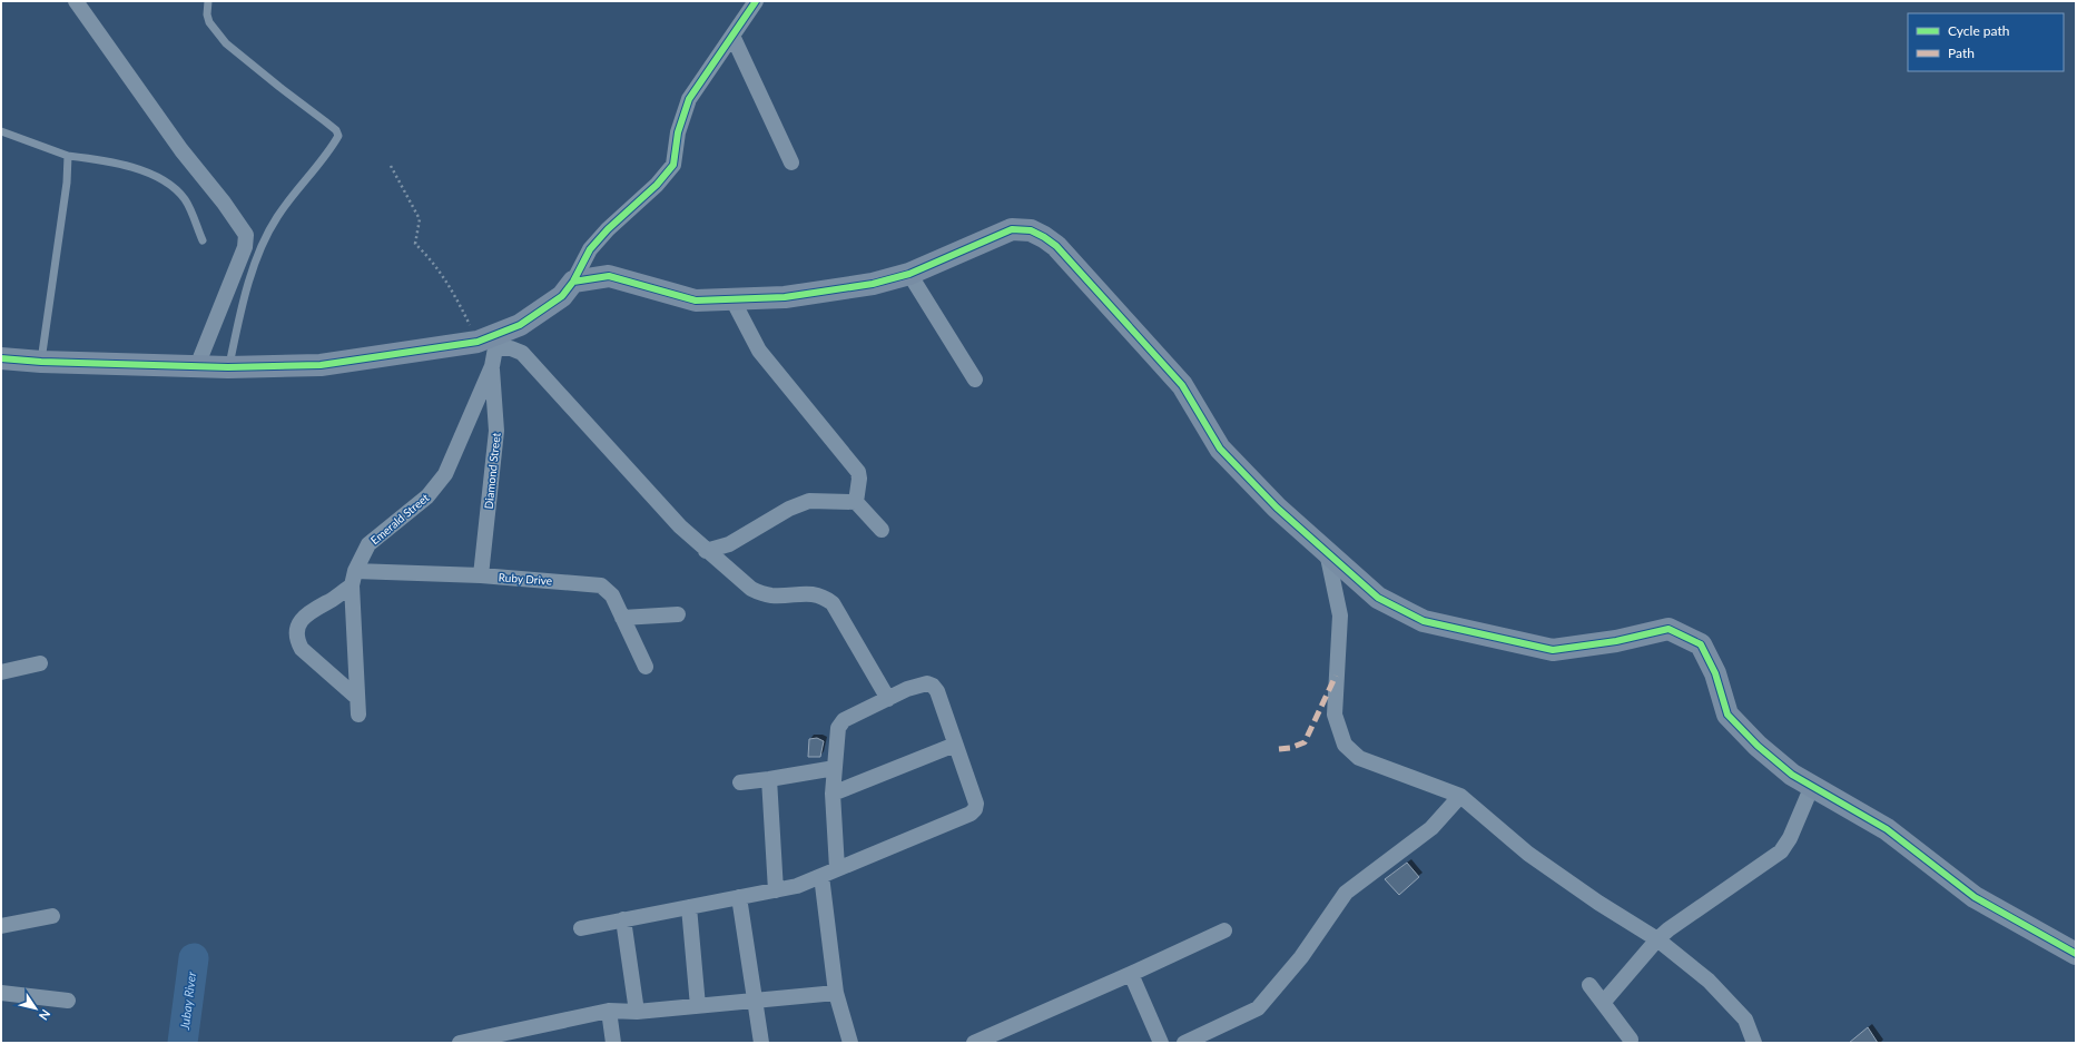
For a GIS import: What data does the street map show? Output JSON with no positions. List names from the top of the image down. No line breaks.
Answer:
{"streets":{"street":["Diamond Street","Emerald Street","Ruby Drive"]},"crossings":[["Diamond Street","Emerald Street"],["Diamond Street","Ruby Drive"],["Emerald Street","Ruby Drive"]],"water":["Jubay River"],"legend":["Cycle path","Path"],"north":"bottom right"}
